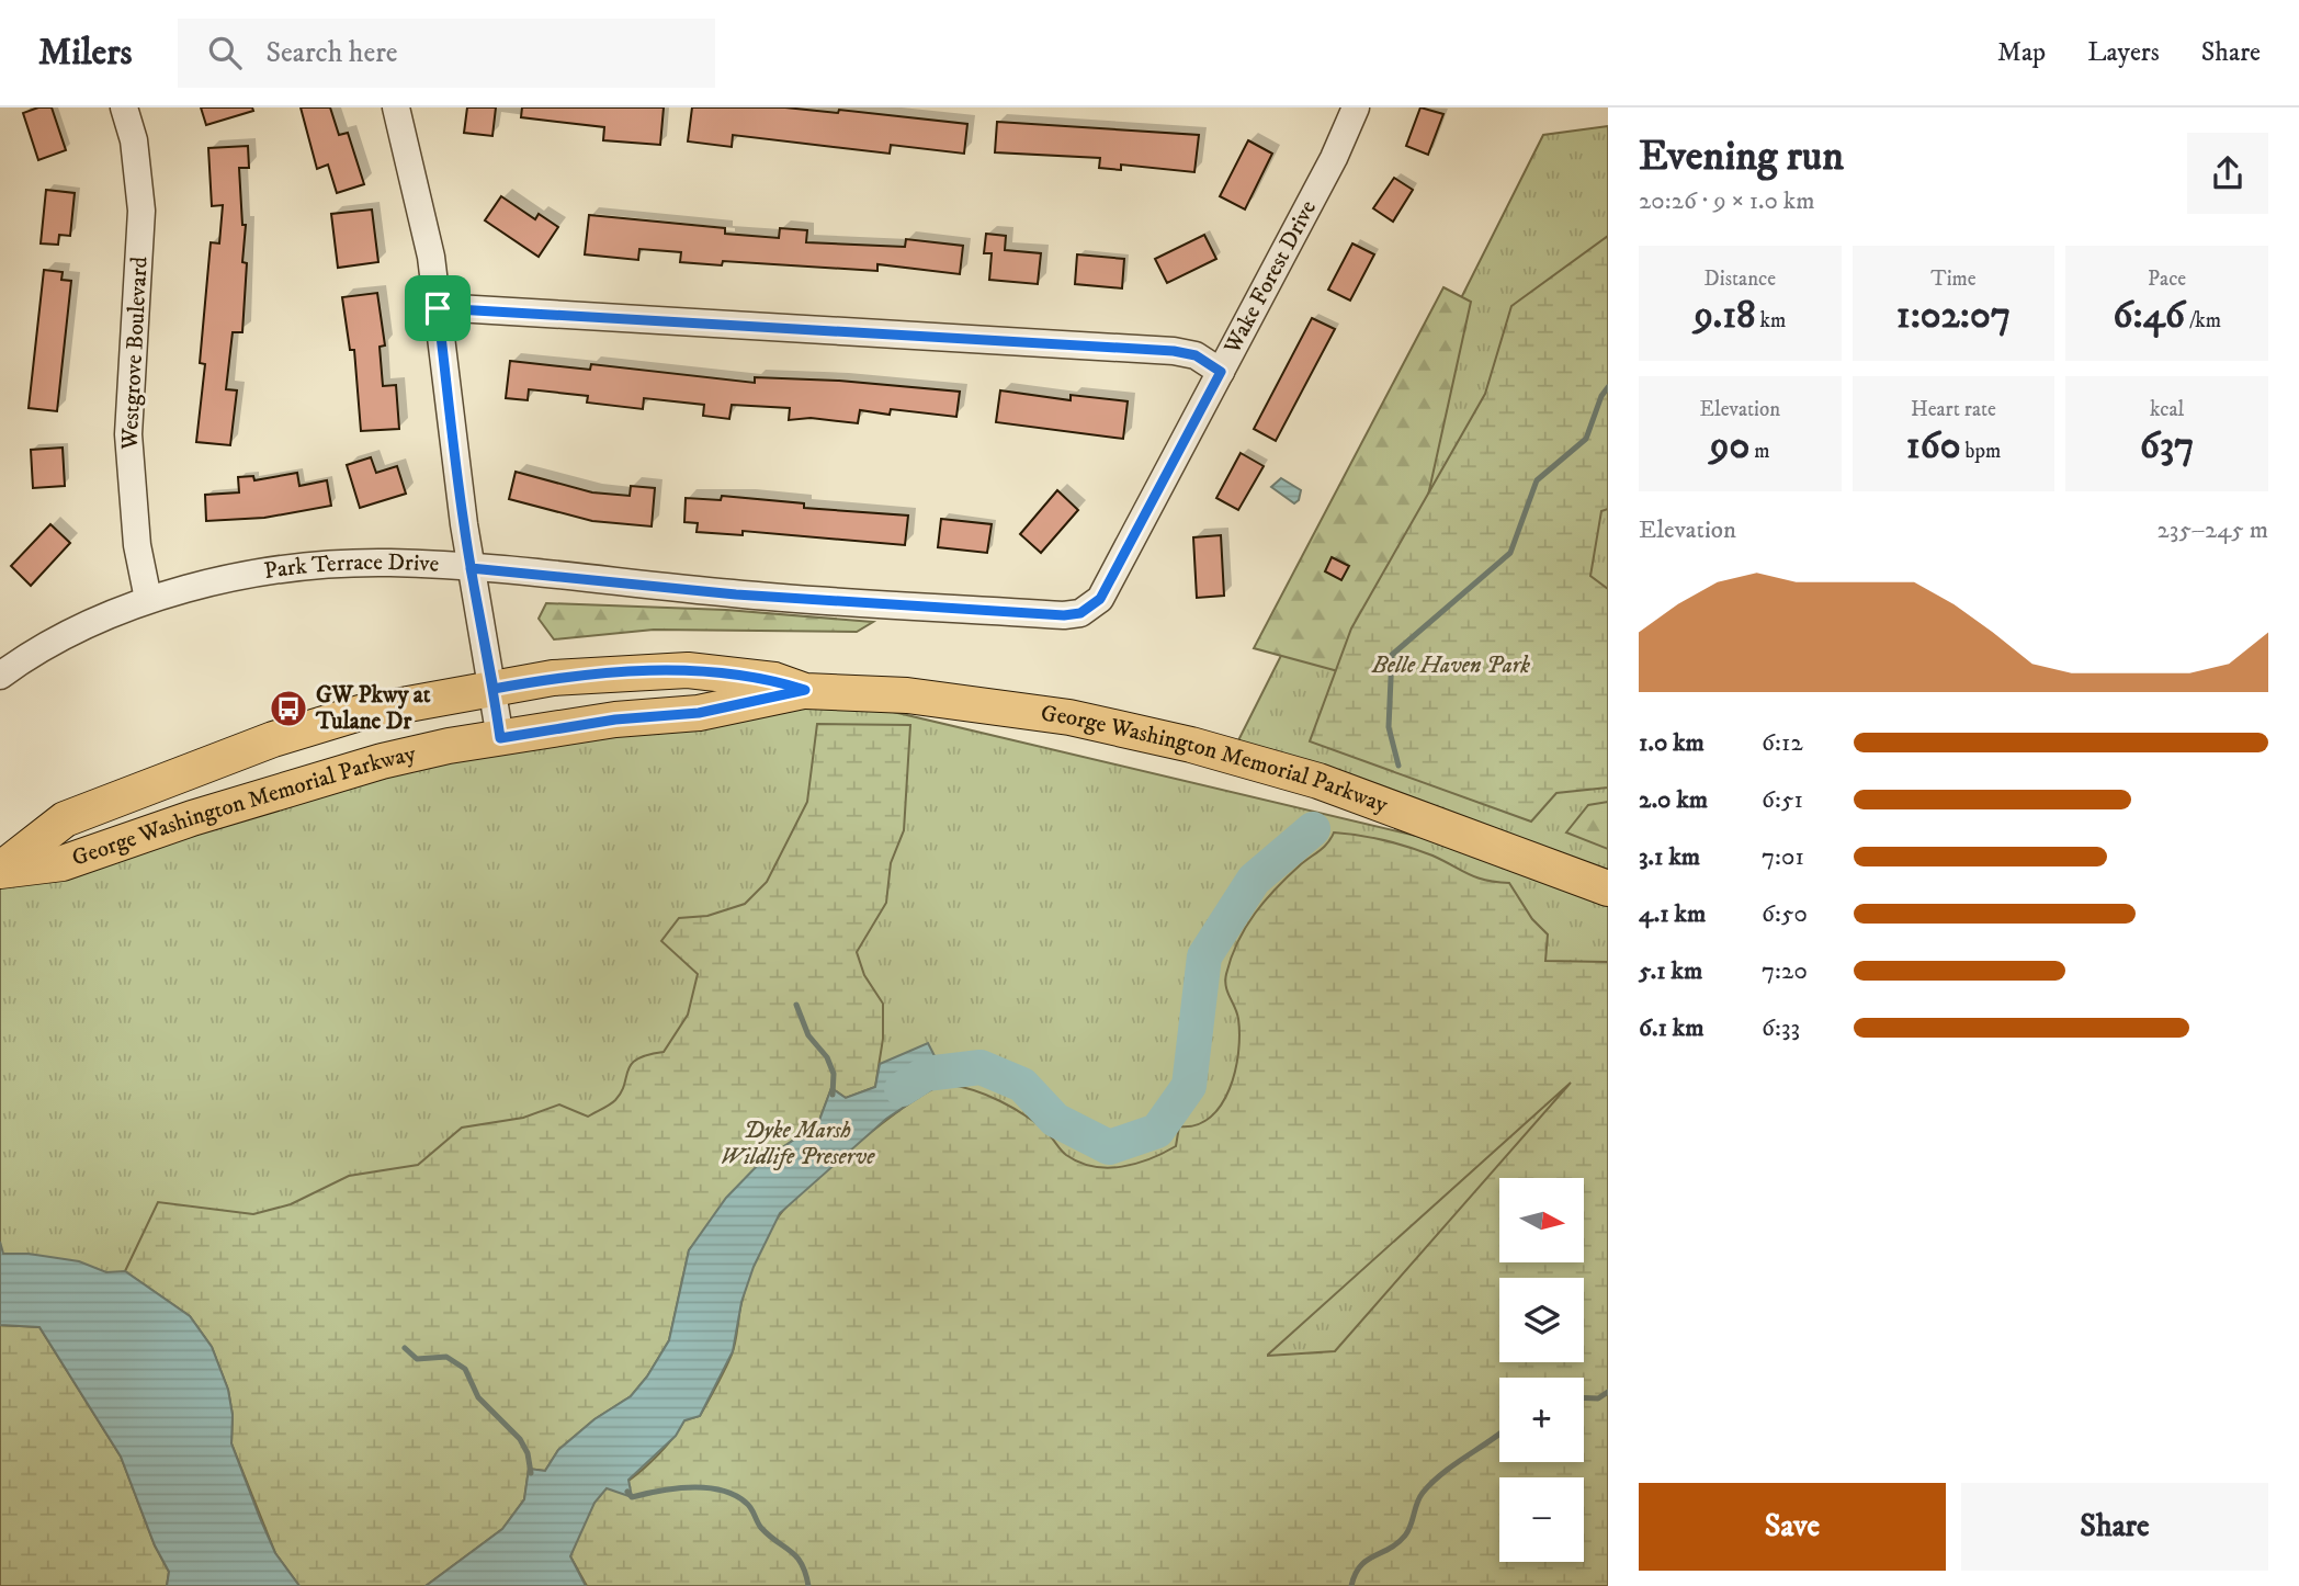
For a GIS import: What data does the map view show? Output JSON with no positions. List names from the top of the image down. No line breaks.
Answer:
{"streets":{"main road":["George Washington Memorial Parkway"],"street":["Wake Forest Drive","Westgrove Boulevard","Park Terrace Drive"]},"crossings":[["Wake Forest Drive","Park Terrace Drive"],["Westgrove Boulevard","Park Terrace Drive"]],"parks":["Belle Haven Park","Dyke Marsh Wildlife Preserve"],"places":{"bus stop":["GW Pkwy at Tulane Dr"]},"north":"right","page":{"header":"Milers","search":"Search here","nav":["Map","Layers","Share"],"heading":["Evening run","20:26 · 9 × 1.0 km"],"stats":[["Distance","9.18 km"],["Time","1:02:07"],["Pace","6:46 /km"],["Elevation","90 m"],["Heart rate","160 bpm"],["kcal","637"]],"chart":["Elevation","235–245 m"],"list":[{"name":"1.0 km","note":"6:12"},{"name":"2.0 km","note":"6:51"},{"name":"3.1 km","note":"7:01"},{"name":"4.1 km","note":"6:50"},{"name":"5.1 km","note":"7:20"},{"name":"6.1 km","note":"6:33"}],"map_buttons":["+","−"],"buttons":["Save","Share"]}}
